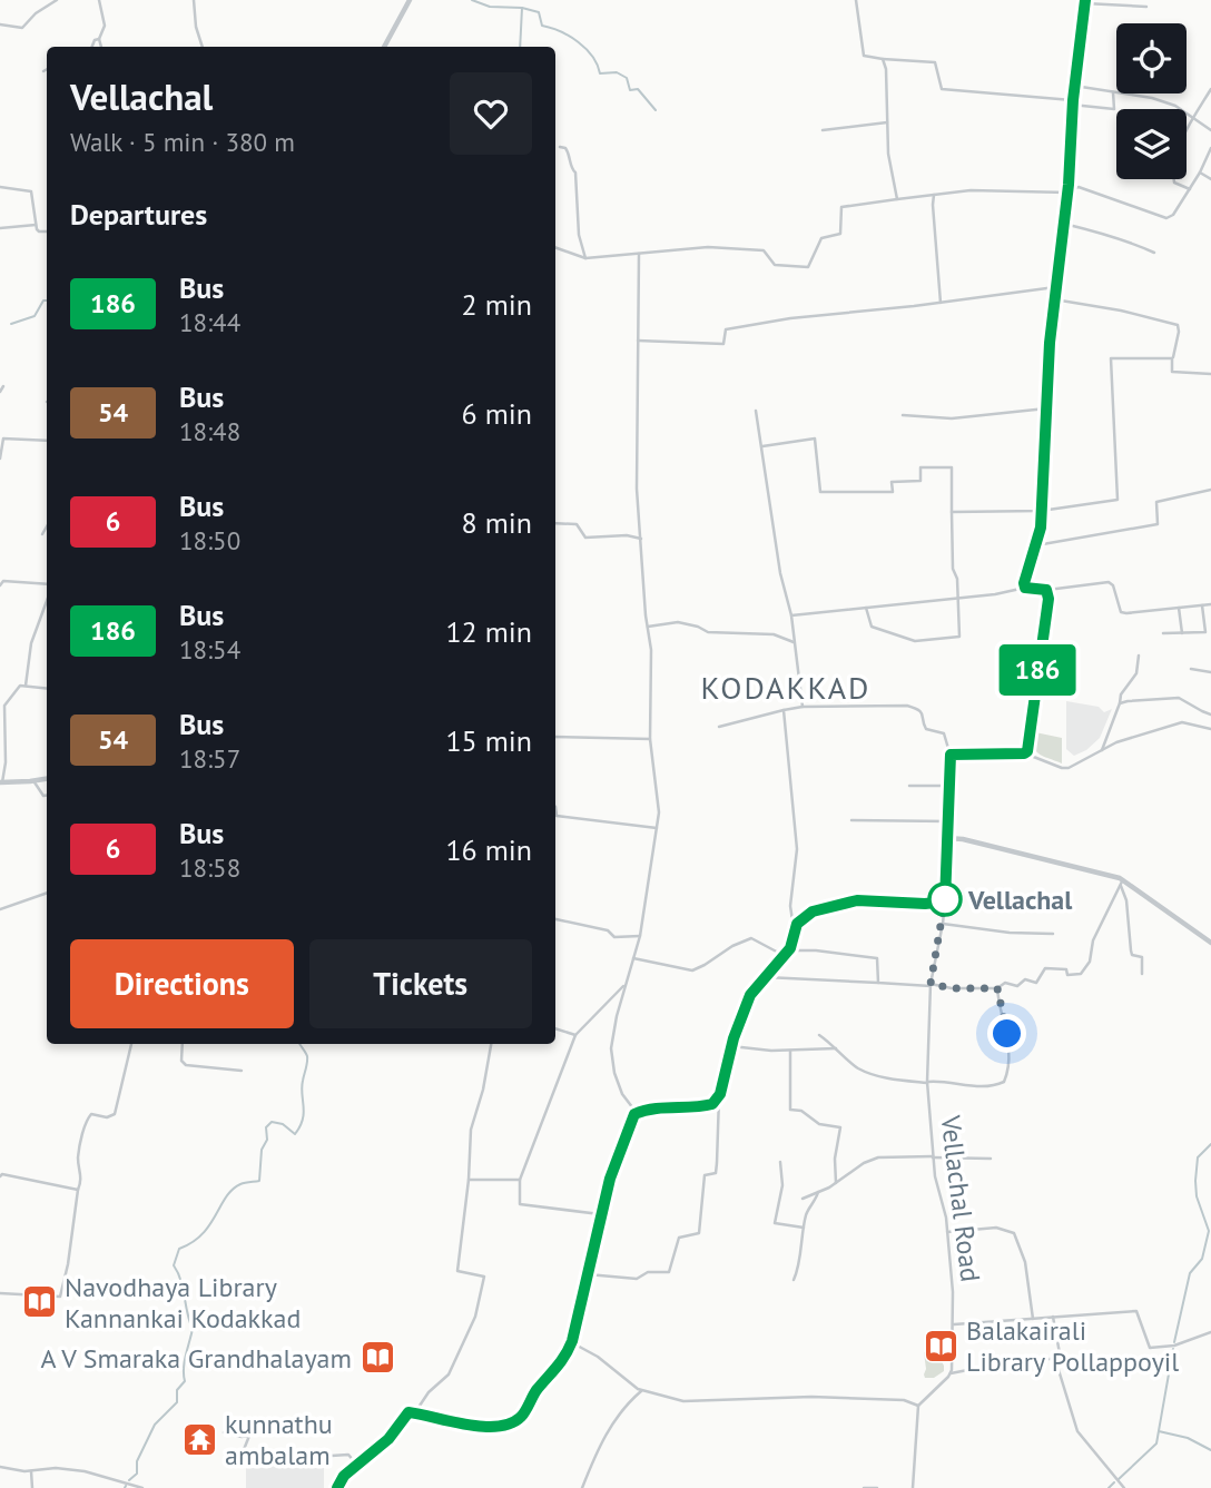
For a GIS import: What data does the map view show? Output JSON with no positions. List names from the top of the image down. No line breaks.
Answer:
{"streets":{"street":["Vellachal Road"]},"districts":["KODAKKAD"],"places":{"other":["Vellachal"],"library":["Navodhaya Library Kannankai Kodakkad","Balakairali Library Pollappoyil","A V Smaraka Grandhalayam"],"temple":["kunnathu ambalam"]},"lines":["bus line 186"],"page":{"on_map":"186","heading":[["Vellachal","Walk · 5 min · 380 m"],"Departures"],"list":[{"mark":"186","name":"Bus","note":"18:44","value":"2 min"},{"mark":"54","name":"Bus","note":"18:48","value":"6 min"},{"mark":"6","name":"Bus","note":"18:50","value":"8 min"},{"mark":"186","name":"Bus","note":"18:54","value":"12 min"},{"mark":"54","name":"Bus","note":"18:57","value":"15 min"},{"mark":"6","name":"Bus","note":"18:58","value":"16 min"}],"buttons":["Directions","Tickets"]}}
